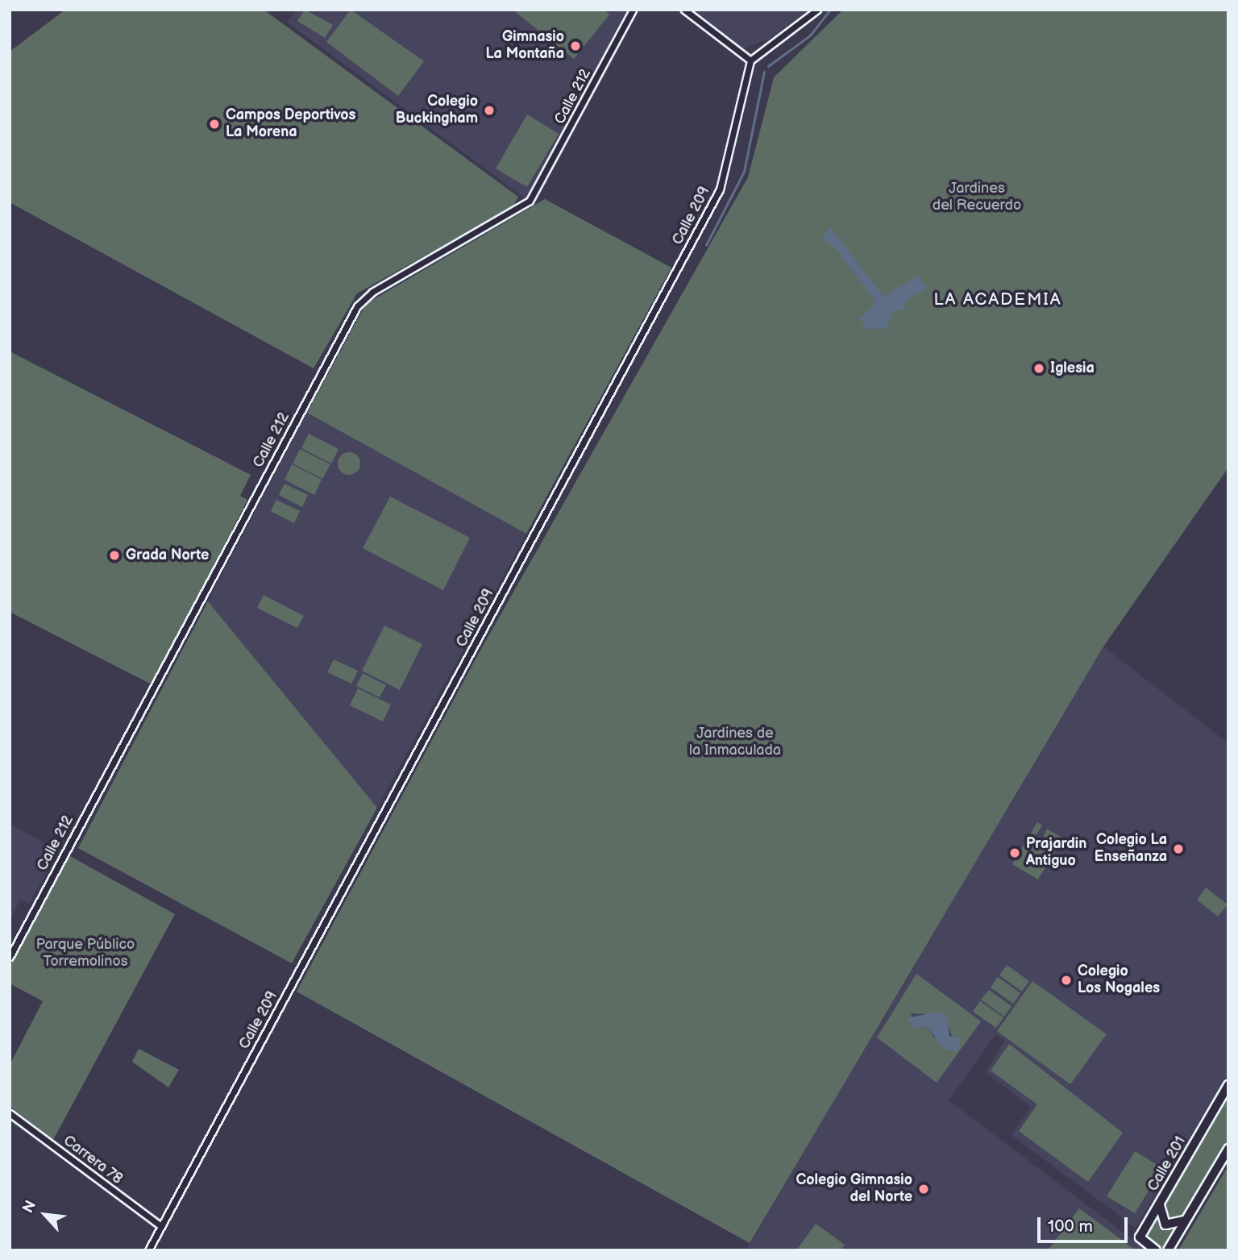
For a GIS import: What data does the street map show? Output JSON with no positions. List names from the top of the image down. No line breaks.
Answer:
{"streets":{"main road":["Calle 201"],"street":["Calle 212","Calle 209","Carrera 78"]},"crossings":[["Calle 209","Carrera 78"]],"districts":["LA ACADEMIA"],"parks":["Jardines del Recuerdo","Jardines de la Inmaculada","Parque Público Torremolinos"],"places":["Gimnasio La Montaña","Colegio Buckingham","Campos Deportivos La Morena","Iglesia","Grada Norte","Colegio La Enseñanza","Prajardin Antiguo","Colegio Los Nogales","Colegio Gimnasio del Norte"],"scale_bar":"100 m","north":"top left"}
